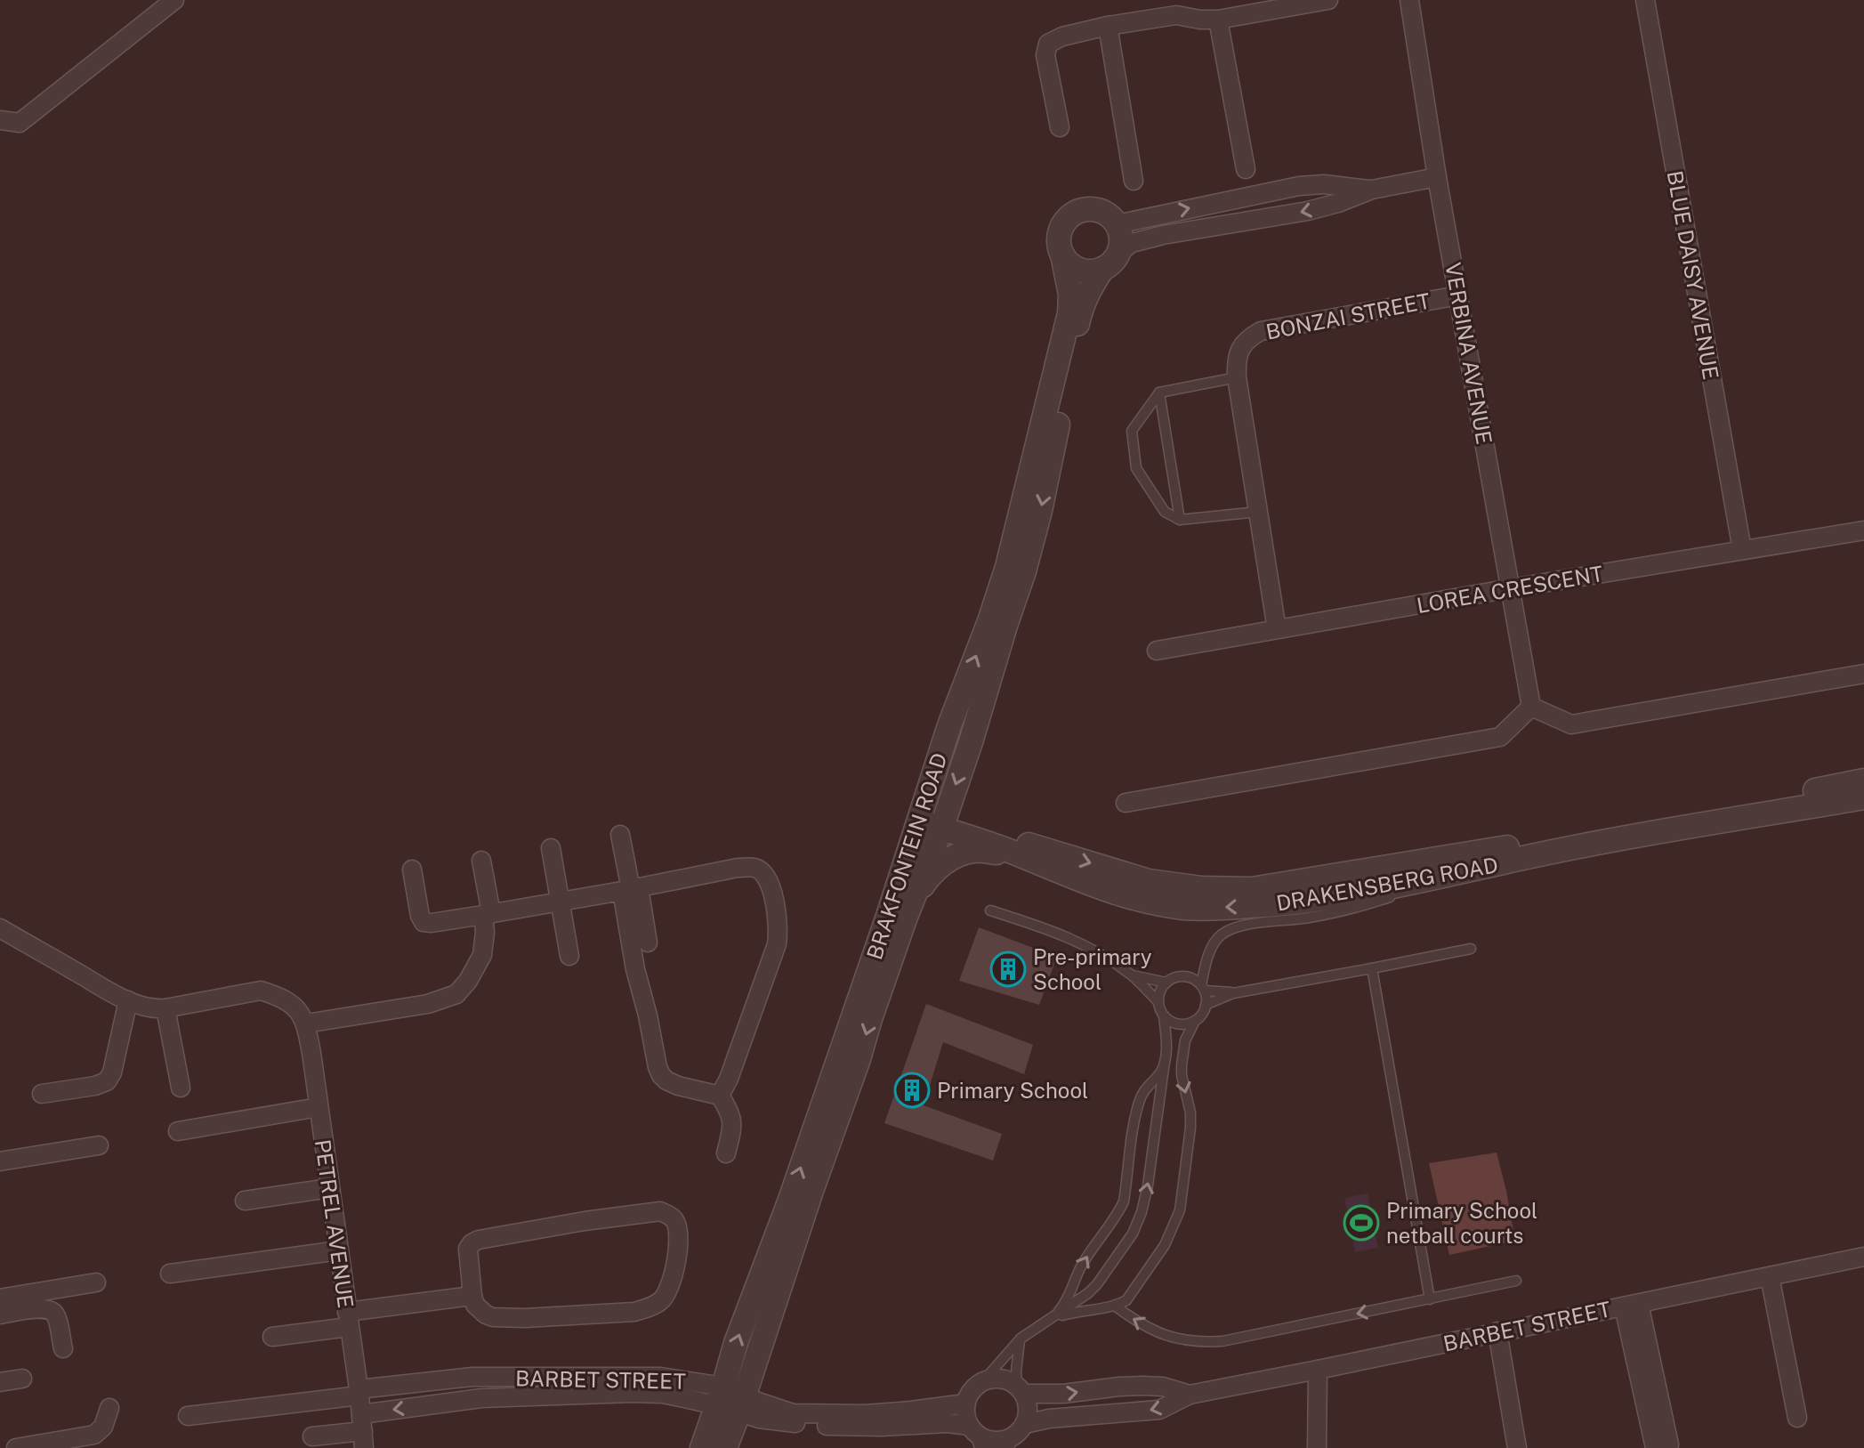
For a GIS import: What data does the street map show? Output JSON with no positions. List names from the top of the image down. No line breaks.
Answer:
{"streets":{"street":["BLUE DAISY AVENUE","BONZAI STREET","VERBINA AVENUE","LOREA CRESCENT","BRAKFONTEIN ROAD","DRAKENSBERG ROAD","PETREL AVENUE","BARBET STREET"]},"crossings":[["BLUE DAISY AVENUE","LOREA CRESCENT"],["BONZAI STREET","VERBINA AVENUE"],["VERBINA AVENUE","LOREA CRESCENT"],["BRAKFONTEIN ROAD","DRAKENSBERG ROAD"],["BRAKFONTEIN ROAD","BARBET STREET"],["PETREL AVENUE","BARBET STREET"]],"places":{"building":["Pre-primary School","Primary School"],"sports":["Primary School netball courts"]}}
